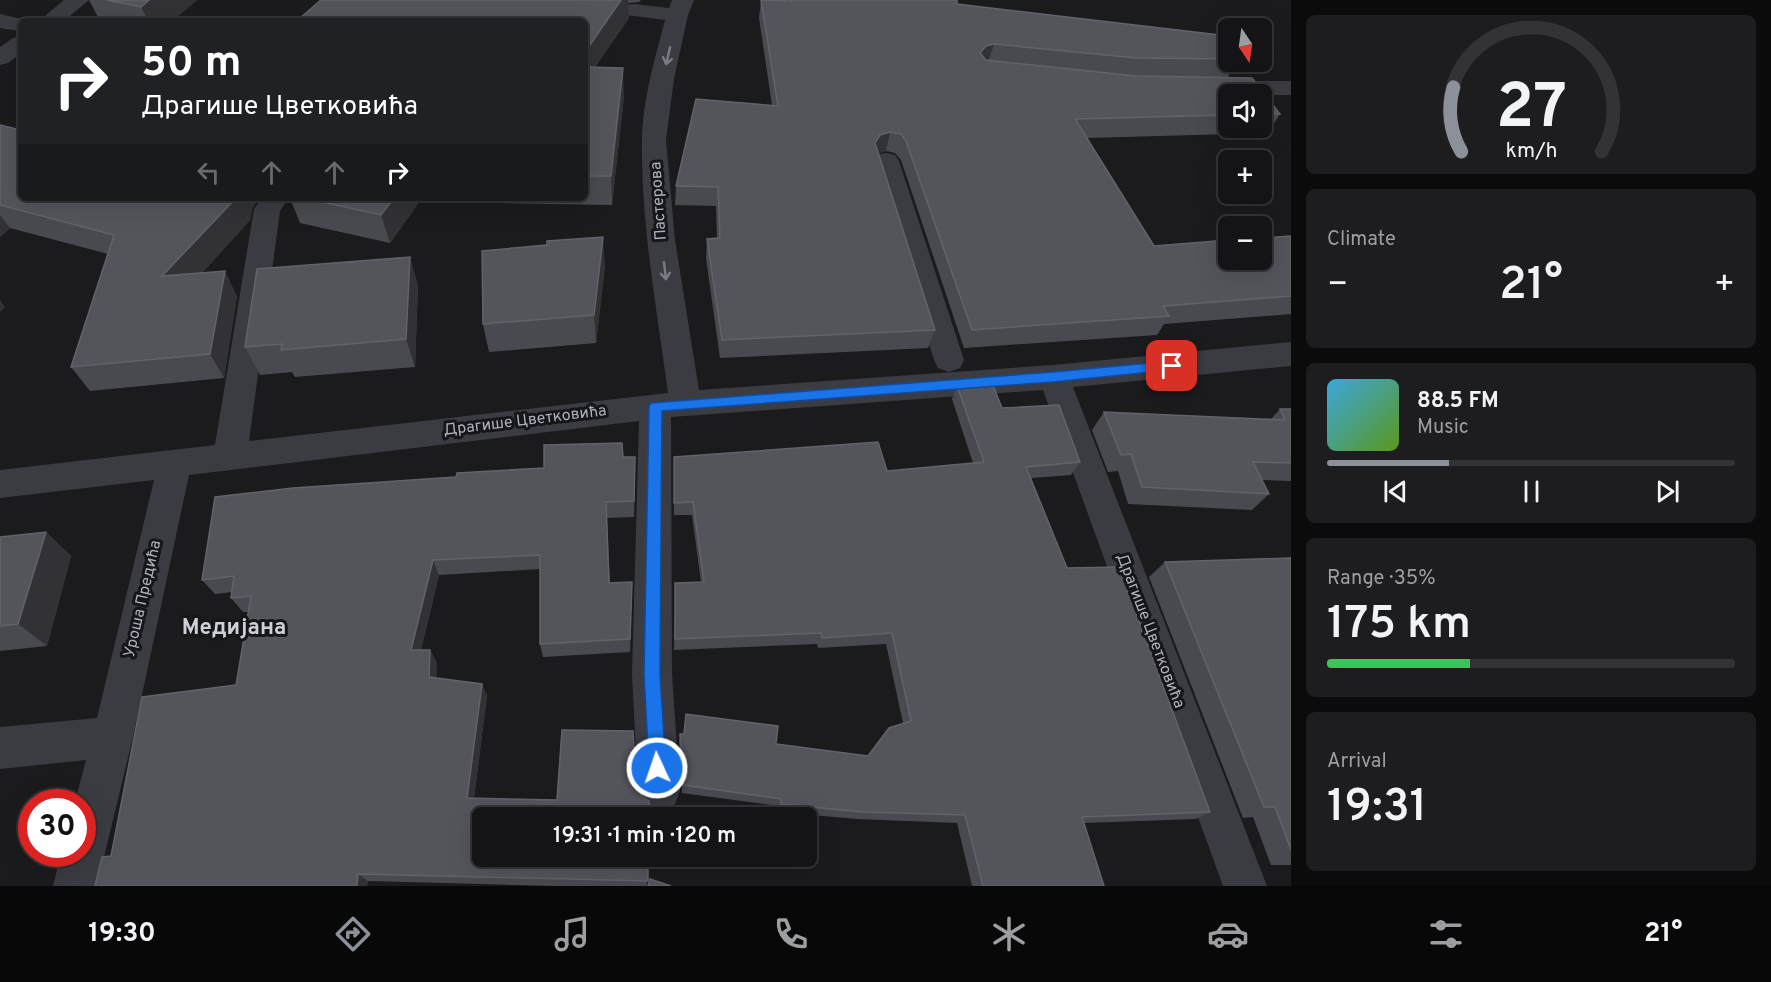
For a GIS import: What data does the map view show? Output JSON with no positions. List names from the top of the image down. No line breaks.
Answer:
{"streets":{"street":["Пастерова","Драгише Цветковића","Уроша Предића"]},"crossings":[["Пастерова","Драгише Цветковића"],["Драгише Цветковића","Уроша Предића"]],"districts":["Медијана"],"north":"bottom","page":{"map_buttons":["+","−"],"turn":["50 m","Драгише Цветковића"],"tile":["Climate",["Range · 35%","175 km"],["Arrival","19:31"]],"heat":["−","21°","+"],"song":["88.5 FM","Music"],"limit":"30","trip":"19:31 · 1 min · 120 m","tabs":["19:30","21°"],"gauge":["27","km/h"]}}
